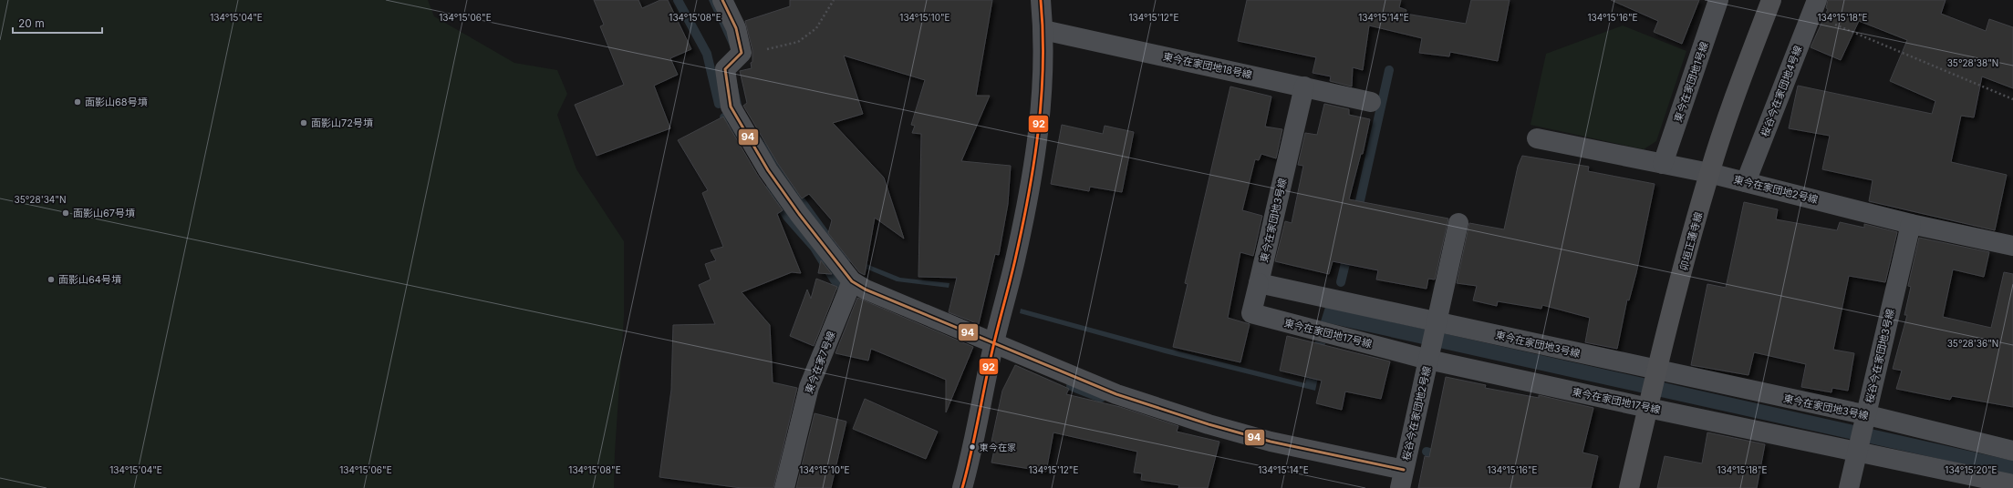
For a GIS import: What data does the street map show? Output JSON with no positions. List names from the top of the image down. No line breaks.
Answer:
{"streets":{"main road":["卯垣正蓮寺線"],"street":["東今在家団地18号線","東今在家団地1号線","桜谷今在家団地4号線","東今在家団地2号線","東今在家団地3号線","東今在家団地17号線","桜谷今在家団地3号線","東今在家7号線","桜谷今在家団地2号線"]},"crossings":[["東今在家団地18号線","東今在家団地3号線"],["東今在家団地1号線","東今在家団地2号線"],["桜谷今在家団地4号線","東今在家団地2号線"],["東今在家団地2号線","卯垣正蓮寺線"],["東今在家団地2号線","桜谷今在家団地3号線"],["東今在家団地3号線","卯垣正蓮寺線"],["東今在家団地3号線","東今在家団地17号線"],["東今在家団地3号線","桜谷今在家団地3号線"],["東今在家団地3号線","桜谷今在家団地2号線"],["卯垣正蓮寺線","東今在家団地17号線"],["東今在家団地17号線","桜谷今在家団地3号線"],["東今在家団地17号線","桜谷今在家団地2号線"]],"places":["面影山68号墳","面影山72号墳","面影山67号墳","面影山64号墳","東今在家"],"lines":["transit line 94","transit line 92"],"scale_bar":"20 m","coordinates":["134°15'04\"E","134°15'06\"E","134°15'08\"E","134°15'10\"E","134°15'12\"E","134°15'14\"E","134°15'16\"E","134°15'18\"E","35°28'38\"N","35°28'34\"N","35°28'36\"N","134°15'20\"E"]}
